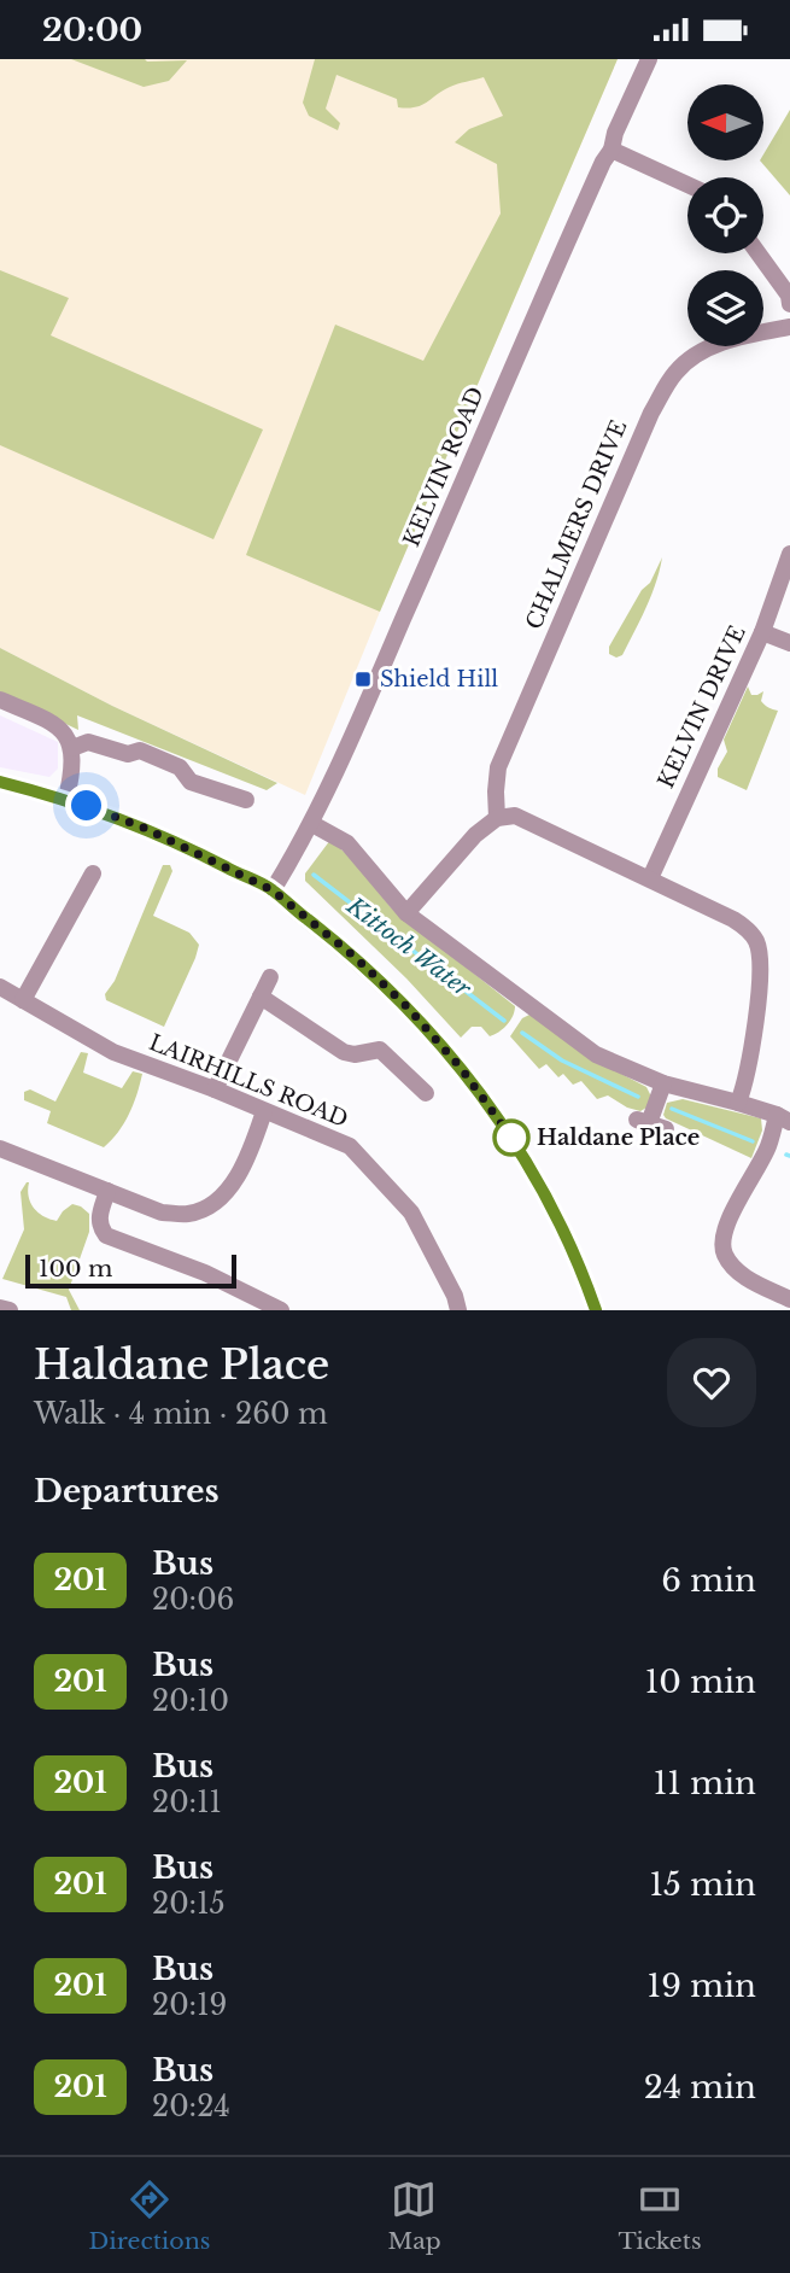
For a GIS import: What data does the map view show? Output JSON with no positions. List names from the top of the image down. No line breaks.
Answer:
{"streets":{"street":["KELVIN ROAD","CHALMERS DRIVE","KELVIN DRIVE","LAIRHILLS ROAD"]},"water":["Kittoch Water"],"places":{"transit":["Shield Hill"],"other":["Haldane Place"]},"lines":["bus line 201"],"scale_bar":"100 m","north":"left","page":{"status":"20:00","scale":"100 m","heading":[["Haldane Place","Walk · 4 min · 260 m"],"Departures"],"list":[{"mark":"201","name":"Bus","note":"20:06","value":"6 min"},{"mark":"201","name":"Bus","note":"20:10","value":"10 min"},{"mark":"201","name":"Bus","note":"20:11","value":"11 min"},{"mark":"201","name":"Bus","note":"20:15","value":"15 min"},{"mark":"201","name":"Bus","note":"20:19","value":"19 min"},{"mark":"201","name":"Bus","note":"20:24","value":"24 min"}],"tabs":["Directions","Map","Tickets"]}}
